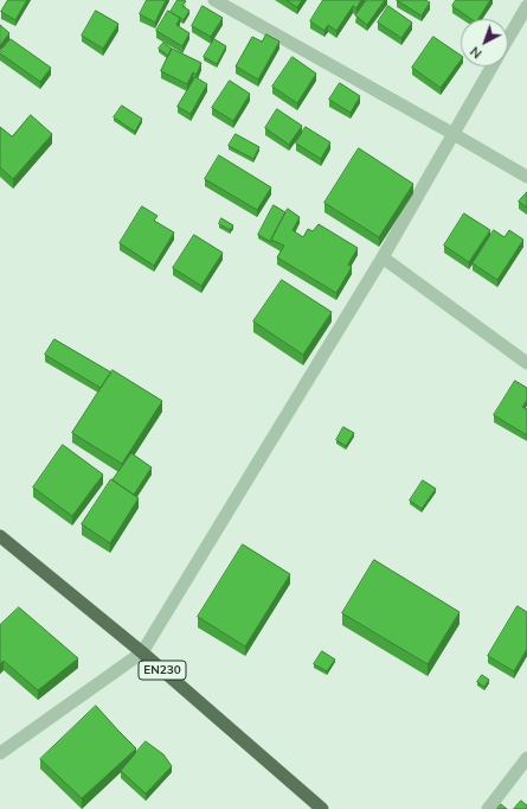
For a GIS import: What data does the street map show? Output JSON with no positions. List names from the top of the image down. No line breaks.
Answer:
{"streets":{"main road":["EN230"]},"north":"bottom left"}
